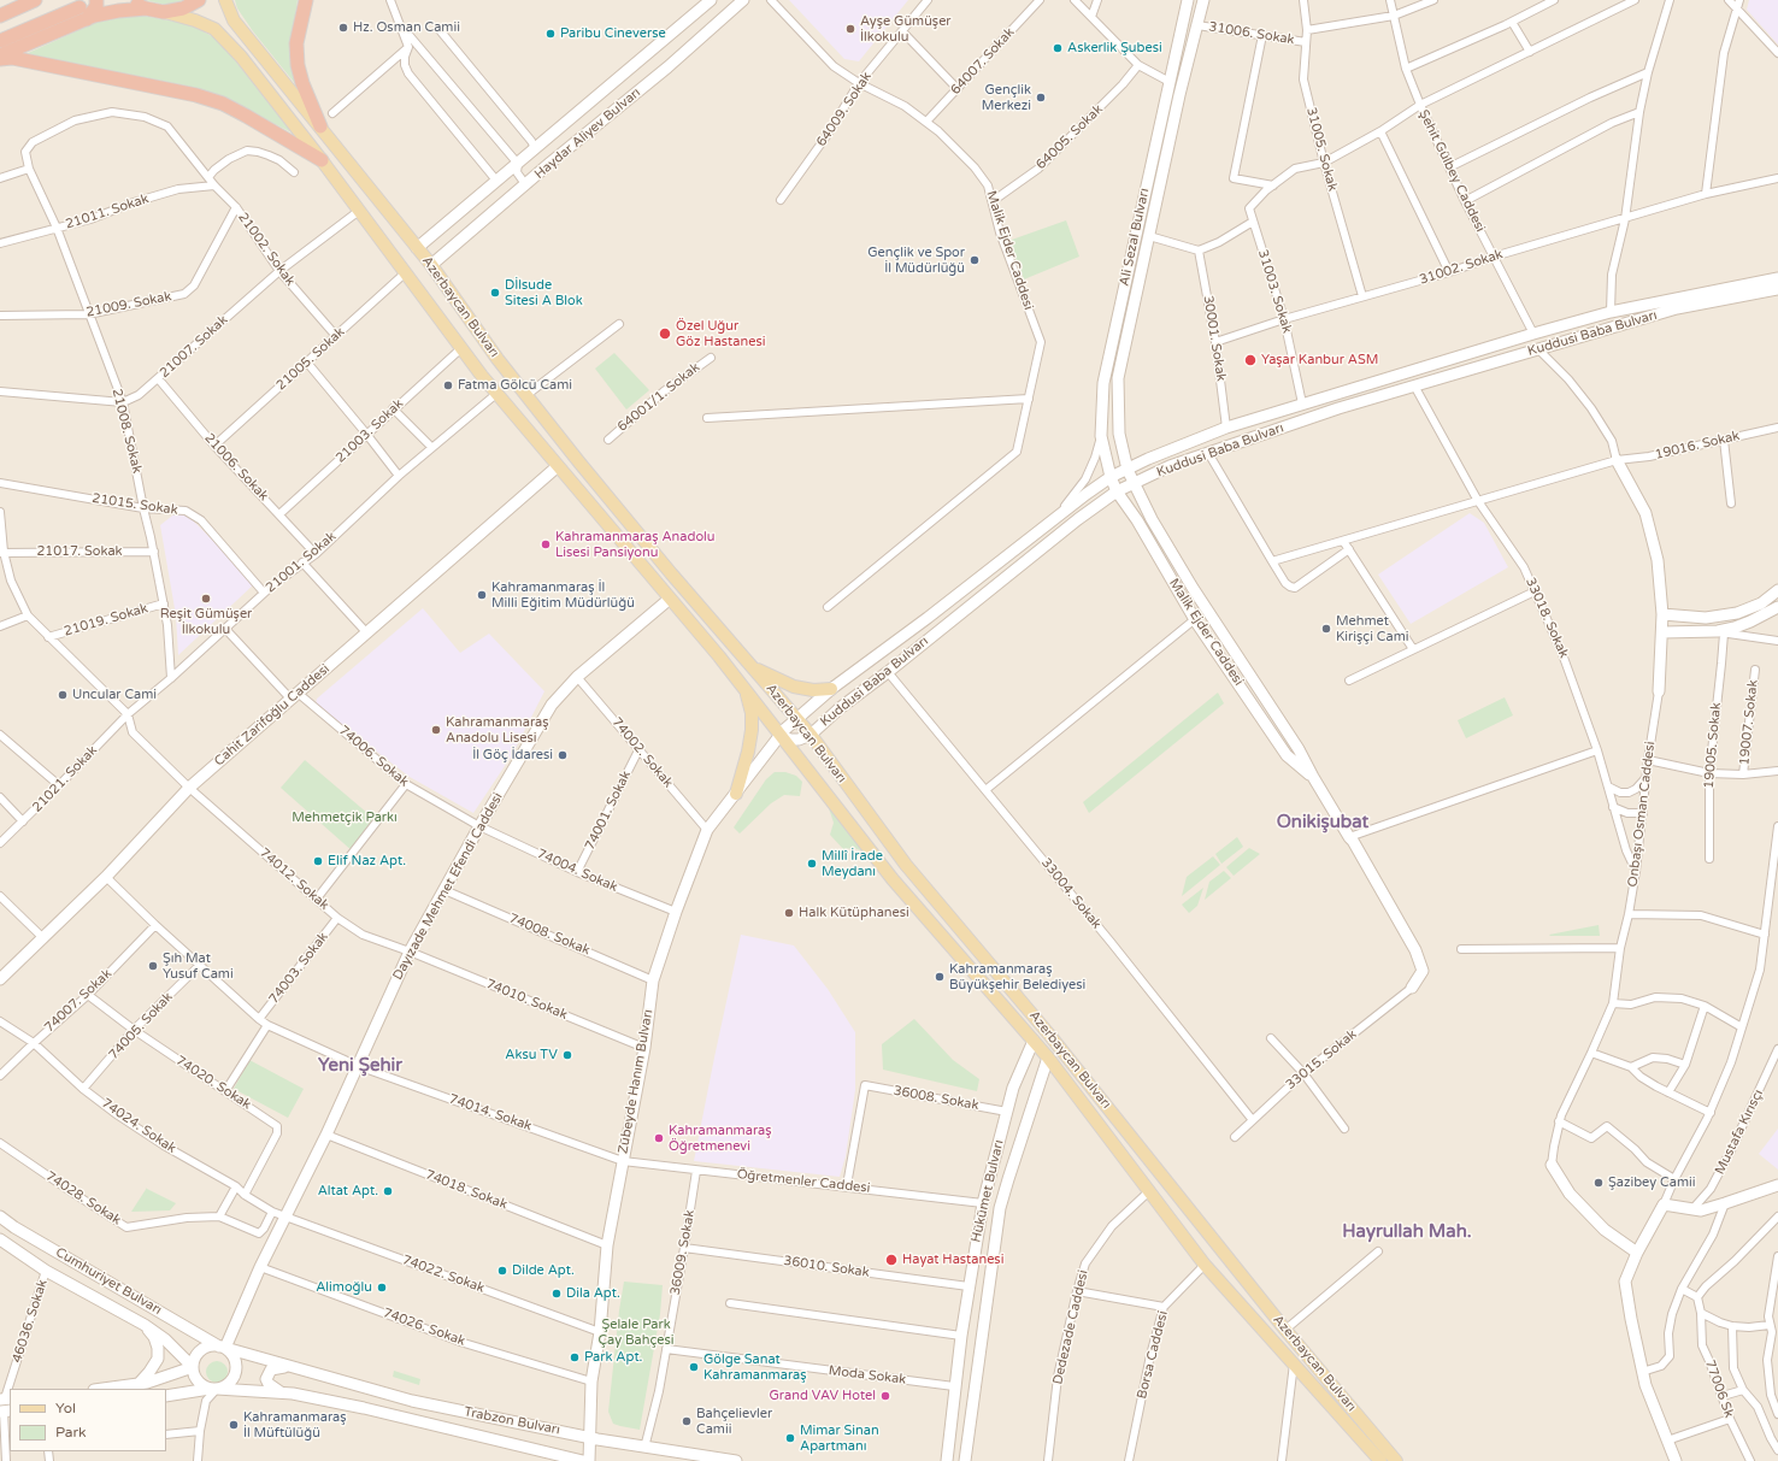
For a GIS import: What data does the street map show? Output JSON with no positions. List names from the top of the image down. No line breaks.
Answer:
{"streets":{"main road":["Haydar Aliyev Bulvarı","Ali Sezal Bulvarı","Malik Ejder Caddesi","Azerbaycan Bulvarı","Kuddusi Baba Bulvarı","Cahit Zarifoğlu Caddesi","Onbaşı Osman Caddesi","Dayızade Mehmet Efendi Caddesi","Zübeyde Hanım Bulvarı","Hükümet Bulvarı","Cumhuriyet Bulvarı","Trabzon Bulvarı"],"street":["31006. Sokak","64007. Sokak","64009. Sokak","64005. Sokak","31005. Sokak","Şehit Gülbey Caddesi","21011. Sokak","21002. Sokak","31002. Sokak","31003. Sokak","21009. Sokak","30001. Sokak","21007. Sokak","21005. Sokak","64001/1. Sokak","21008. Sokak","21003. Sokak","19016. Sokak","21006. Sokak","21015. Sokak","21017. Sokak","21001. Sokak","33018. Sokak","21019. Sokak","19007. Sokak","19005. Sokak","74002. Sokak","74006. Sokak","21021. Sokak","74001. Sokak","74004. Sokak","74012. Sokak","33004. Sokak","74008. Sokak","74003. Sokak","74010. Sokak","74007. Sokak","74005. Sokak","33015. Sokak","74020. Sokak","36008. Sokak","74014. Sokak","74024. Sokak","Mustafa Kırısçı","Öğretmenler Caddesi","74018. Sokak","74028. Sokak","36009. Sokak","36010. Sokak","74022. Sokak","46036. Sokak","74026. Sokak","Dedezade Caddesi","Borsa Caddesi","Moda Sokak","77006 Sk"]},"crossings":[["31006. Sokak","31005. Sokak"],["31006. Sokak","Şehit Gülbey Caddesi"],["31006. Sokak","Ali Sezal Bulvarı"],["64007. Sokak","Malik Ejder Caddesi"],["64009. Sokak","Malik Ejder Caddesi"],["Haydar Aliyev Bulvarı","Azerbaycan Bulvarı"],["64005. Sokak","Malik Ejder Caddesi"],["31005. Sokak","31002. Sokak"],["Şehit Gülbey Caddesi","31002. Sokak"],["Şehit Gülbey Caddesi","Kuddusi Baba Bulvarı"],["21011. Sokak","21002. Sokak"],["21011. Sokak","21008. Sokak"],["Ali Sezal Bulvarı","Malik Ejder Caddesi"],["Ali Sezal Bulvarı","Kuddusi Baba Bulvarı"],["21002. Sokak","21009. Sokak"],["21002. Sokak","21007. Sokak"],["21002. Sokak","21005. Sokak"],["21002. Sokak","21008. Sokak"],["Malik Ejder Caddesi","Kuddusi Baba Bulvarı"],["Malik Ejder Caddesi","33015. Sokak"],["31002. Sokak","31003. Sokak"],["31002. Sokak","30001. Sokak"],["31003. Sokak","Kuddusi Baba Bulvarı"],["21009. Sokak","21008. Sokak"],["Azerbaycan Bulvarı","Kuddusi Baba Bulvarı"],["Azerbaycan Bulvarı","21007. Sokak"],["Azerbaycan Bulvarı","21005. Sokak"],["Azerbaycan Bulvarı","21003. Sokak"],["Azerbaycan Bulvarı","21001. Sokak"],["Azerbaycan Bulvarı","Cahit Zarifoğlu Caddesi"],["Azerbaycan Bulvarı","Dayızade Mehmet Efendi Caddesi"],["Azerbaycan Bulvarı","Zübeyde Hanım Bulvarı"],["Azerbaycan Bulvarı","Hükümet Bulvarı"],["Azerbaycan Bulvarı","Dedezade Caddesi"],["Azerbaycan Bulvarı","Borsa Caddesi"],["Kuddusi Baba Bulvarı","30001. Sokak"],["Kuddusi Baba Bulvarı","33018. Sokak"],["Kuddusi Baba Bulvarı","33004. Sokak"],["Kuddusi Baba Bulvarı","Zübeyde Hanım Bulvarı"],["21007. Sokak","21008. Sokak"],["21007. Sokak","21006. Sokak"],["21005. Sokak","21006. Sokak"],["21008. Sokak","21015. Sokak"],["21008. Sokak","21017. Sokak"],["21008. Sokak","21001. Sokak"],["21008. Sokak","21019. Sokak"],["21003. Sokak","21006. Sokak"],["19016. Sokak","33018. Sokak"],["19016. Sokak","Onbaşı Osman Caddesi"],["21006. Sokak","21001. Sokak"],["21015. Sokak","21001. Sokak"],["21001. Sokak","74006. Sokak"],["21001. Sokak","21021. Sokak"],["21001. Sokak","74012. Sokak"],["33018. Sokak","Onbaşı Osman Caddesi"],["Cahit Zarifoğlu Caddesi","74006. Sokak"],["Cahit Zarifoğlu Caddesi","74012. Sokak"],["Cahit Zarifoğlu Caddesi","74014. Sokak"],["74002. Sokak","74001. Sokak"],["74002. Sokak","Dayızade Mehmet Efendi Caddesi"],["74002. Sokak","Zübeyde Hanım Bulvarı"],["74006. Sokak","74004. Sokak"],["74006. Sokak","Dayızade Mehmet Efendi Caddesi"],["21021. Sokak","74012. Sokak"],["74001. Sokak","74004. Sokak"],["74004. Sokak","Dayızade Mehmet Efendi Caddesi"],["74004. Sokak","Zübeyde Hanım Bulvarı"],["74012. Sokak","Dayızade Mehmet Efendi Caddesi"],["74012. Sokak","74003. Sokak"],["74012. Sokak","74010. Sokak"],["Dayızade Mehmet Efendi Caddesi","74008. Sokak"],["Dayızade Mehmet Efendi Caddesi","74010. Sokak"],["Dayızade Mehmet Efendi Caddesi","74014. Sokak"],["Dayızade Mehmet Efendi Caddesi","74024. Sokak"],["Dayızade Mehmet Efendi Caddesi","74018. Sokak"],["Dayızade Mehmet Efendi Caddesi","74022. Sokak"],["Dayızade Mehmet Efendi Caddesi","Cumhuriyet Bulvarı"],["Dayızade Mehmet Efendi Caddesi","74026. Sokak"],["Dayızade Mehmet Efendi Caddesi","Trabzon Bulvarı"],["33004. Sokak","33015. Sokak"],["74008. Sokak","Zübeyde Hanım Bulvarı"],["74003. Sokak","74014. Sokak"],["74010. Sokak","Zübeyde Hanım Bulvarı"],["74007. Sokak","74020. Sokak"],["74007. Sokak","74014. Sokak"],["74007. Sokak","74024. Sokak"],["74005. Sokak","74020. Sokak"],["74005. Sokak","74014. Sokak"],["74005. Sokak","74024. Sokak"],["Zübeyde Hanım Bulvarı","74014. Sokak"],["Zübeyde Hanım Bulvarı","Öğretmenler Caddesi"],["Zübeyde Hanım Bulvarı","74018. Sokak"],["Zübeyde Hanım Bulvarı","74022. Sokak"],["Zübeyde Hanım Bulvarı","74026. Sokak"],["Zübeyde Hanım Bulvarı","Trabzon Bulvarı"],["74020. Sokak","74024. Sokak"],["36008. Sokak","Öğretmenler Caddesi"],["36008. Sokak","Hükümet Bulvarı"],["74014. Sokak","Öğretmenler Caddesi"],["74024. Sokak","74028. Sokak"],["74024. Sokak","74022. Sokak"],["Öğretmenler Caddesi","Hükümet Bulvarı"],["Öğretmenler Caddesi","36009. Sokak"],["Hükümet Bulvarı","36010. Sokak"],["Hükümet Bulvarı","Moda Sokak"],["36009. Sokak","36010. Sokak"],["36009. Sokak","Moda Sokak"],["36009. Sokak","Trabzon Bulvarı"],["Cumhuriyet Bulvarı","46036. Sokak"],["Cumhuriyet Bulvarı","Trabzon Bulvarı"]],"districts":["Onikişubat","Yeni Şehir","Hayrullah Mah."],"parks":["Mehmetçik Parkı","Şelale Park Çay Bahçesi"],"places":["Hz. Osman Camii","Ayşe Gümüşer İlkokulu","Paribu Cineverse","Askerlik Şubesi","Gençlik Merkezi","Gençlik ve Spor İl Müdürlüğü","Dİlsude Sitesi A Blok","Özel Uğur Göz Hastanesi","Yaşar Kanbur ASM","Fatma Gölcü Cami","Kahramanmaraş Anadolu Lisesi Pansiyonu","Kahramanmaraş İl Milli Eğitim Müdürlüğü","Reşit Gümüşer İlkokulu","Mehmet Kirişçi Cami","Uncular Cami","Kahramanmaraş Anadolu Lisesi","İl Göç İdaresi","Elif Naz Apt.","Millî İrade Meydanı","Halk Kütüphanesi","Şıh Mat Yusuf Cami","Kahramanmaraş Büyükşehir Belediyesi","Aksu TV","Kahramanmaraş Öğretmenevi","Şazibey Camii","Altat Apt.","Hayat Hastanesi","Dilde Apt.","Alimoğlu","Dila Apt.","Park Apt.","Gölge Sanat Kahramanmaraş","Grand VAV Hotel","Bahçelievler Camii","Kahramanmaraş İl Müftülüğü","Mimar Sinan Apartmanı"],"legend":["Yol","Park"]}
